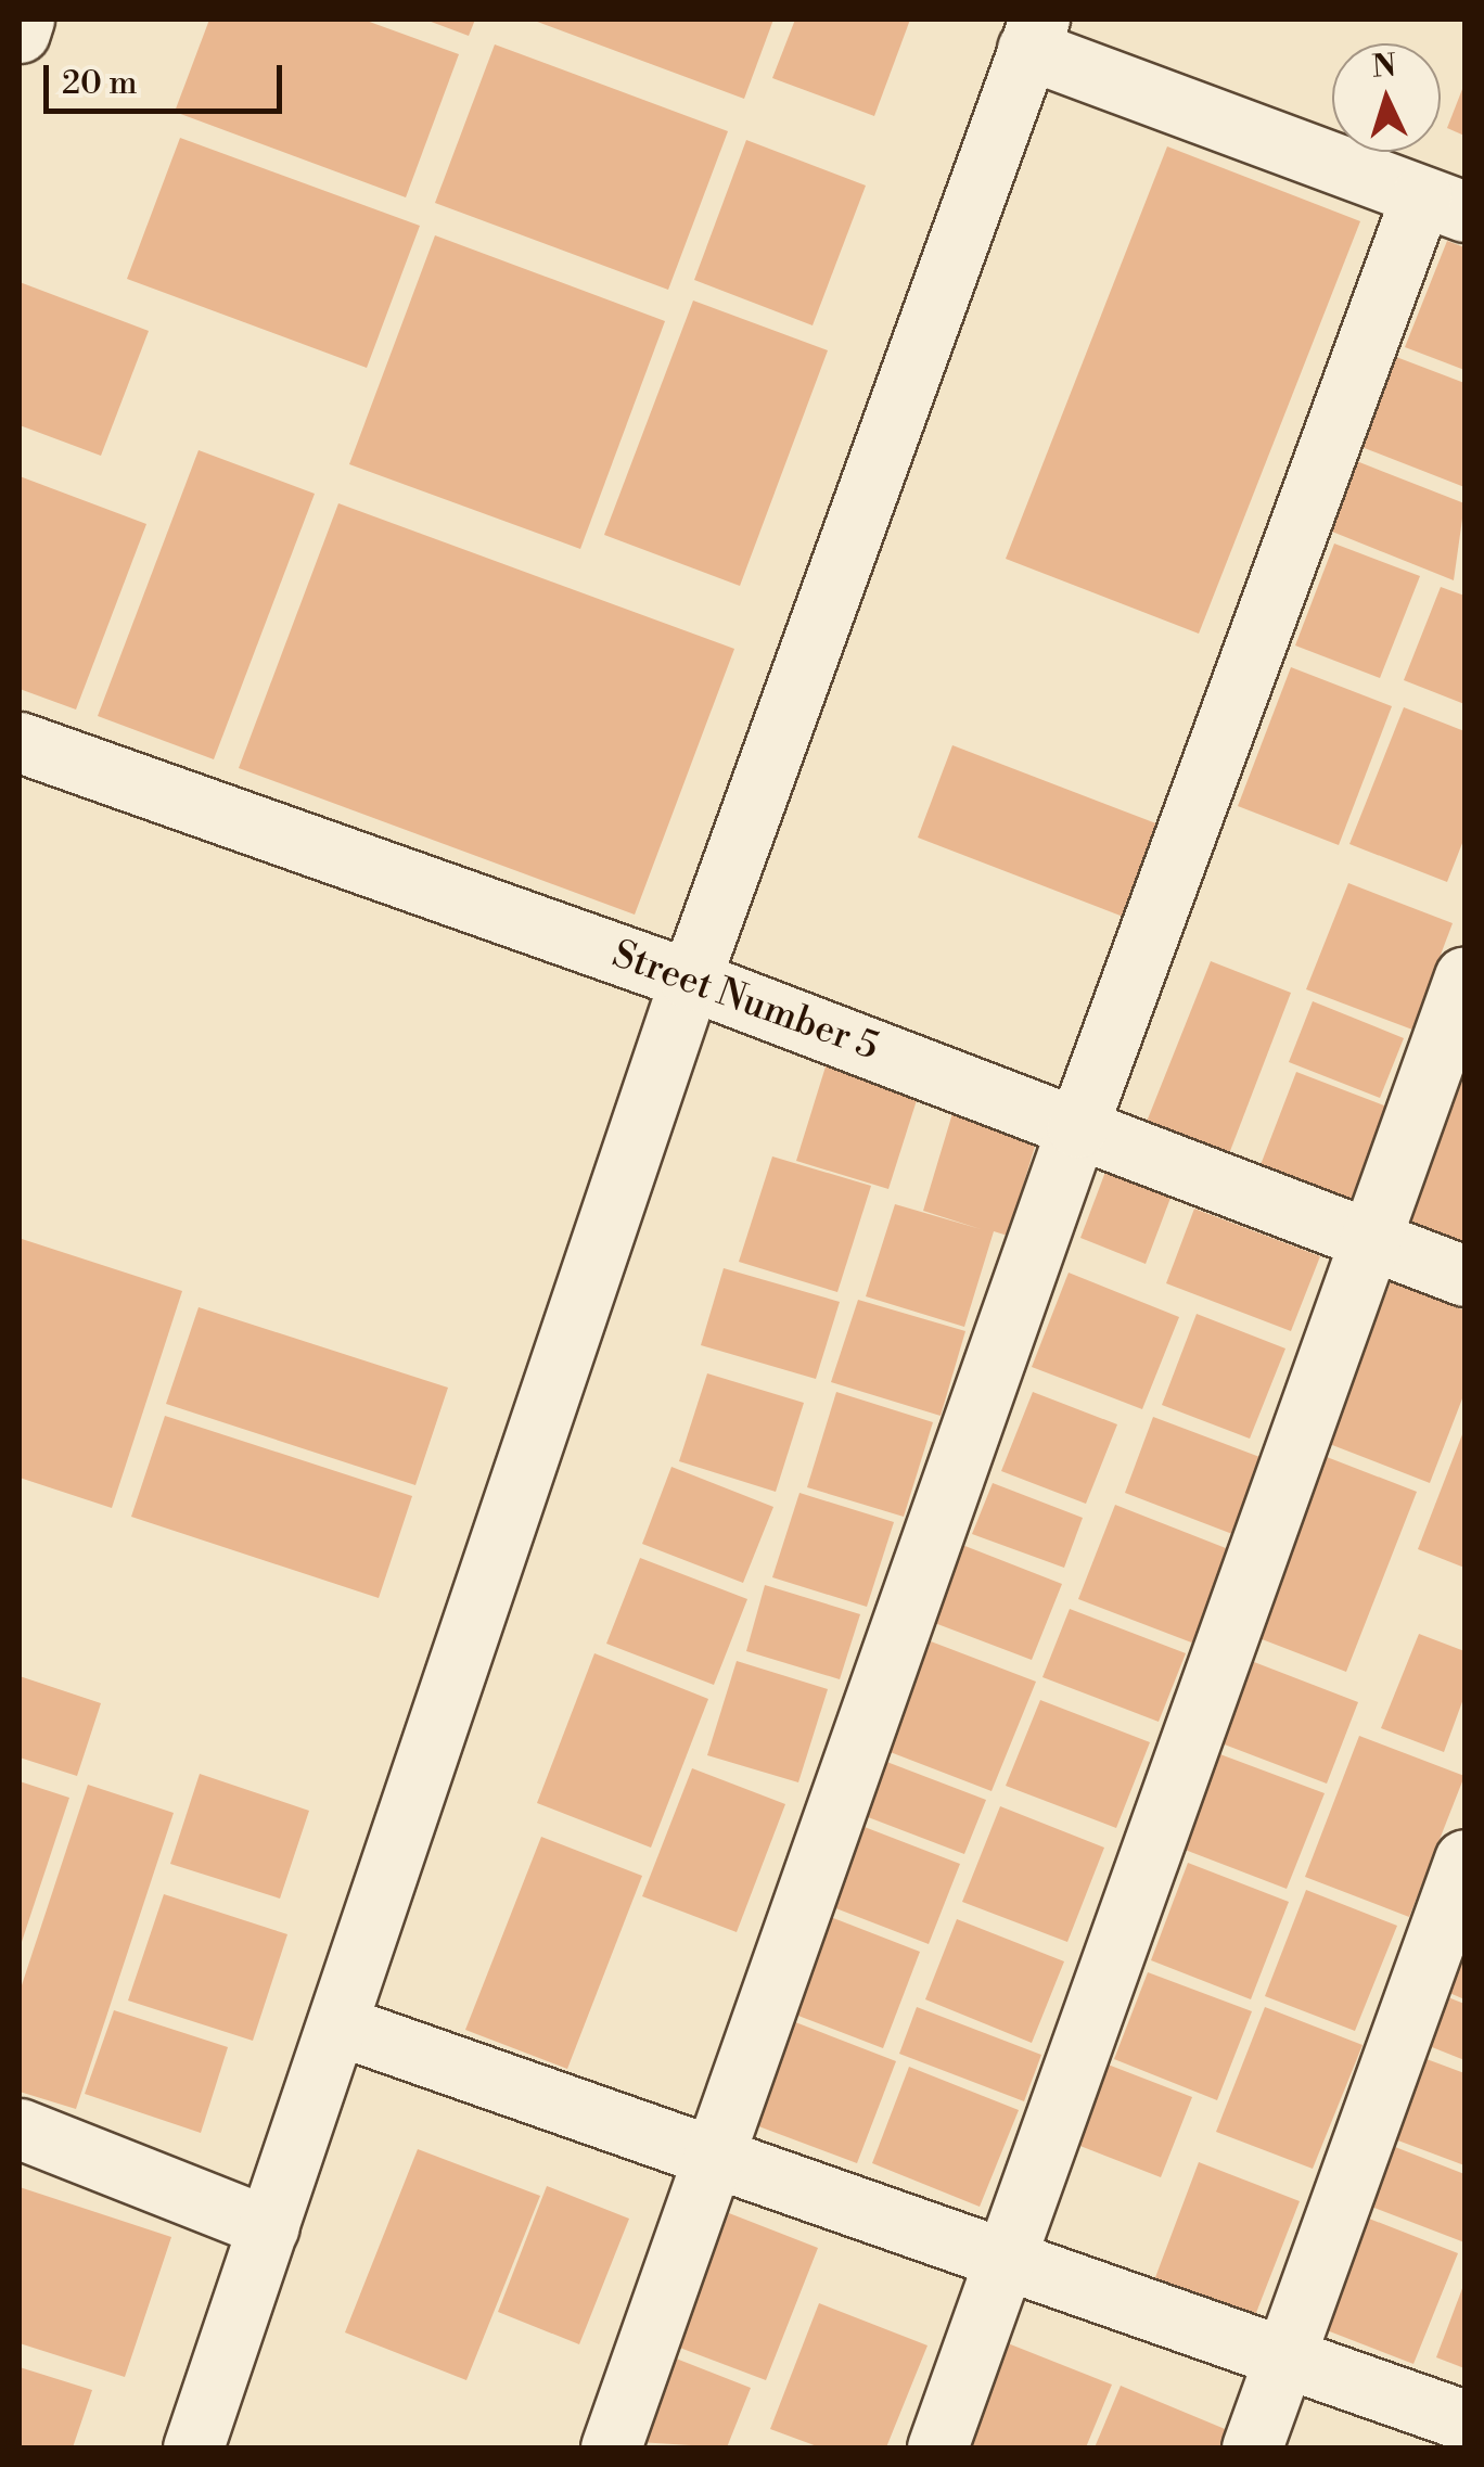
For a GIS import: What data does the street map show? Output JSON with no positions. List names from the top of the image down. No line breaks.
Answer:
{"streets":{"street":["Street Number 5"]},"scale_bar":"20 m","north":"top"}
